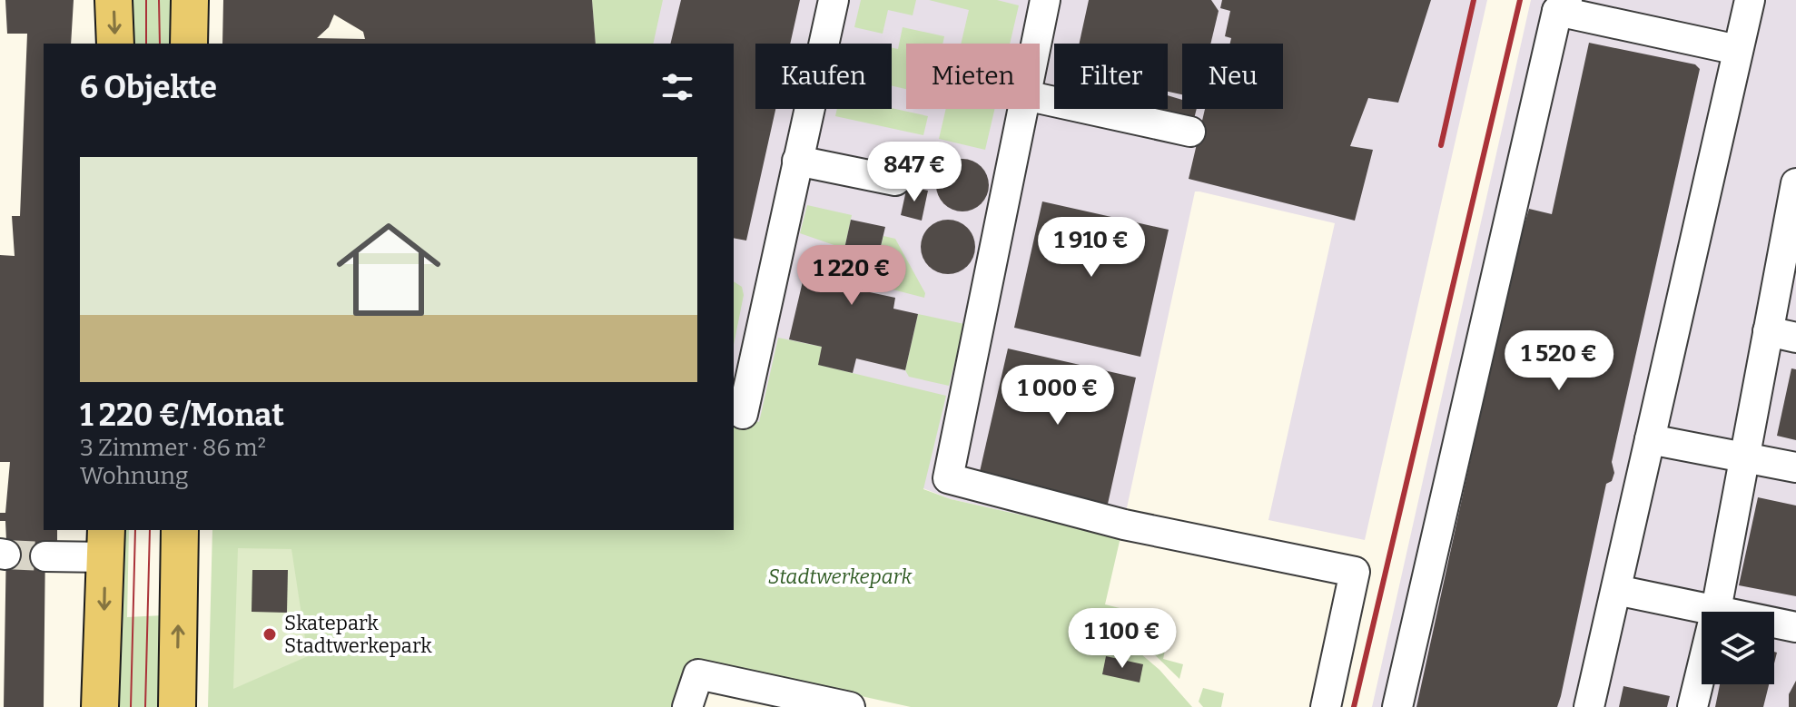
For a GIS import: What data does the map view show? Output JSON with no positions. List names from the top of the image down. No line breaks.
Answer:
{"parks":["Stadtwerkepark"],"places":["Skatepark Stadtwerkepark"],"page":{"chip":["Kaufen","Mieten","Filter","Neu"],"heading":"6 Objekte","list":[{"name":"1 220 €/Monat","note":"3 Zimmer · 86 m² · Wohnung"}],"price":["847 €","1 910 €","1 220 €","1 520 €","1 000 €","1 100 €"]}}
